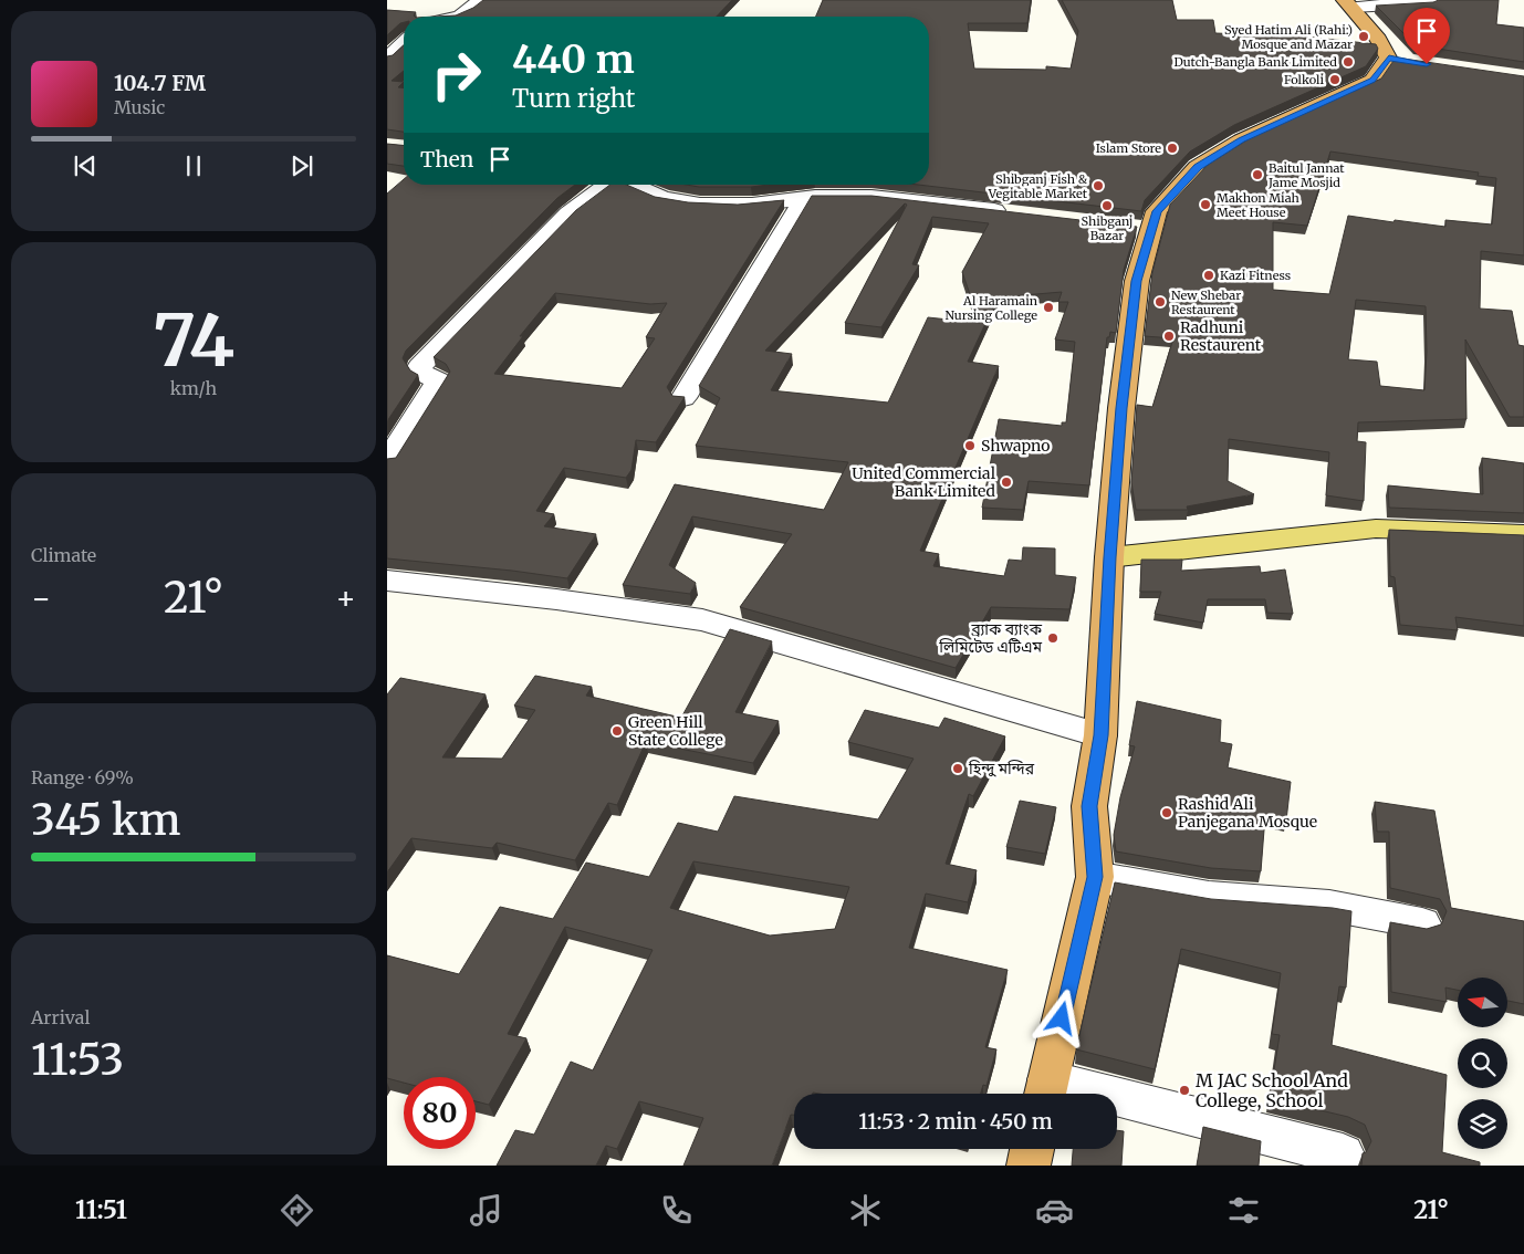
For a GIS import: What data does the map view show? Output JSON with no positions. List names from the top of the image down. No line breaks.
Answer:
{"places":["Syed Hatim Ali (Rahi:) Mosque and Mazar","Dutch-Bangla Bank Limited","Folkoli","Islam Store","Baitul Jannat Jame Mosjid","Shibganj Fish & Vegitable Market","Makhon Miah Meet House","Shibganj Bazar","Kazi Fitness","New Shebar Restaurent","Al Haramain Nursing College","Radhuni Restaurent","Shwapno","United Commercial Bank Limited","ব্র্যাক ব্যাংক লিমিটেড এটিএম","Green Hill State College","হিন্দু মন্দির","Rashid Ali Panjegana Mosque","M JAC School And College, School"],"north":"left","page":{"turn":["440 m","Turn right"],"song":["104.7 FM","Music"],"then":"Then","tile":[["74","km/h"],"Climate",["Range · 69%","345 km"],["Arrival","11:53"]],"heat":["−","21°","+"],"limit":"80","trip":"11:53 · 2 min · 450 m","tabs":["11:51","21°"]}}
